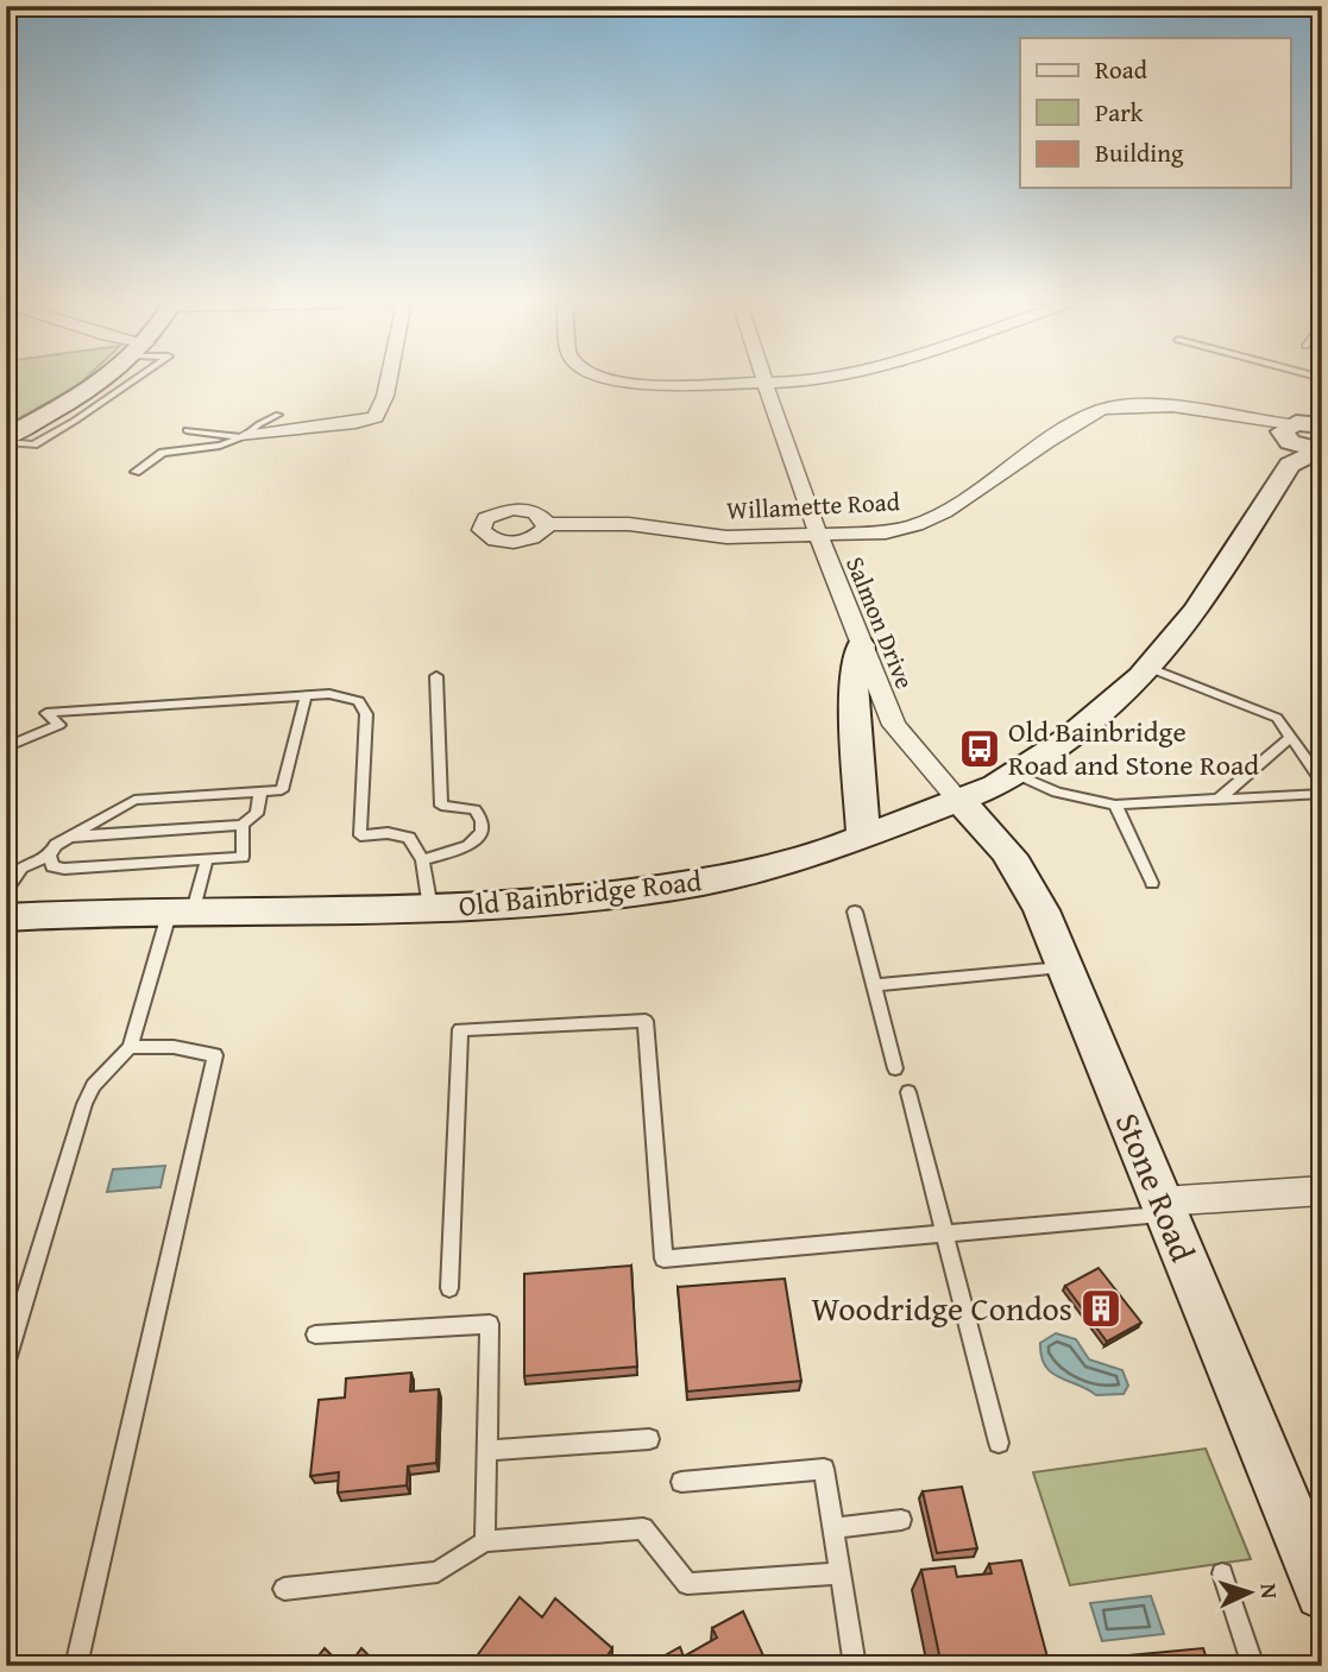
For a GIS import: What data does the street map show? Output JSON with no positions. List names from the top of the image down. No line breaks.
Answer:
{"streets":{"main road":["Old Bainbridge Road","Stone Road"],"street":["Willamette Road","Salmon Drive"]},"crossings":[["Willamette Road","Salmon Drive"],["Willamette Road","Old Bainbridge Road"],["Salmon Drive","Old Bainbridge Road"],["Salmon Drive","Stone Road"],["Old Bainbridge Road","Stone Road"]],"places":{"bus stop":["Old Bainbridge Road and Stone Road"],"building":["Woodridge Condos"]},"legend":["Road","Park","Building"],"north":"right"}
